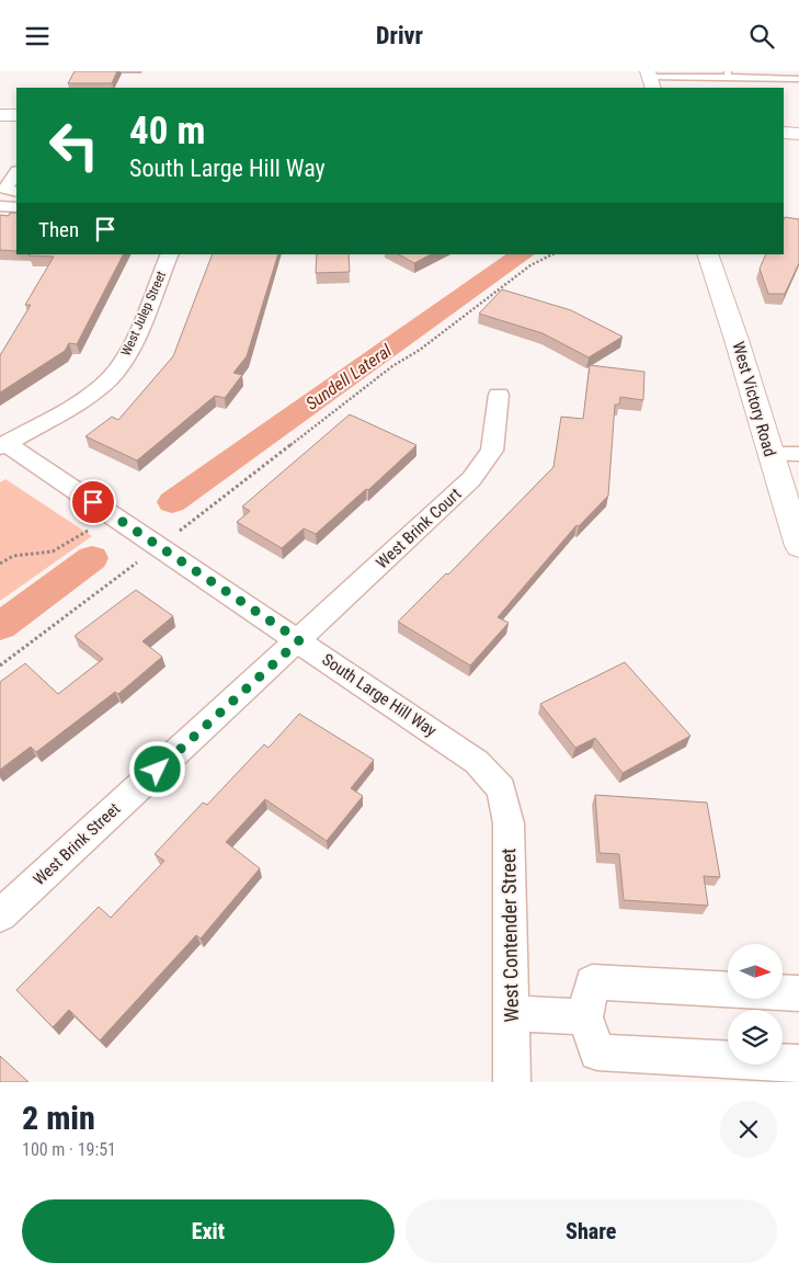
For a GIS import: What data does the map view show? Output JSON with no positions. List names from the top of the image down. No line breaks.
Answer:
{"streets":{"main road":["West Victory Road"],"street":["West Julep Street","West Brink Court","South Large Hill Way","West Brink Street","West Contender Street"]},"crossings":[["West Julep Street","South Large Hill Way"],["West Brink Court","South Large Hill Way"],["West Brink Court","West Brink Street"],["South Large Hill Way","West Brink Street"],["South Large Hill Way","West Contender Street"]],"water":["Sundell Lateral"],"north":"right","page":{"header":"Drivr","turn":["40 m","South Large Hill Way"],"then":"Then","heading":["2 min","100 m · 19:51"],"buttons":["Exit","Share"]}}
